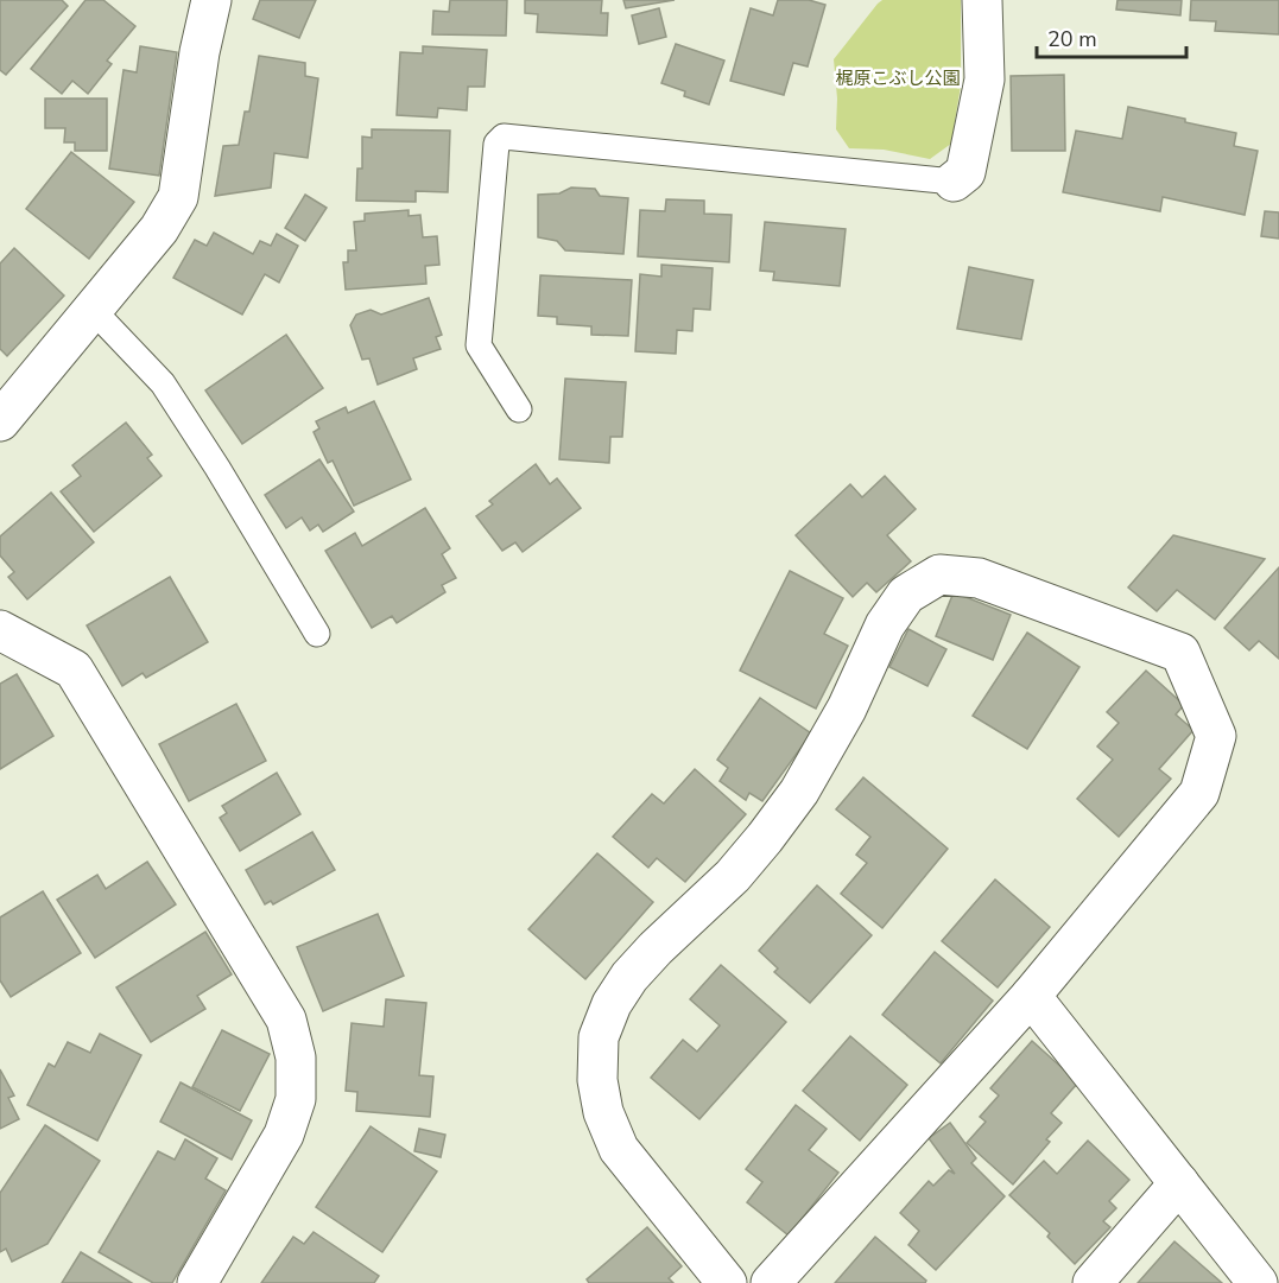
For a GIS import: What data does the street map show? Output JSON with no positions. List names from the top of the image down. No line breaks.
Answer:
{"parks":["梶原こぶし公園"],"scale_bar":"20 m"}
